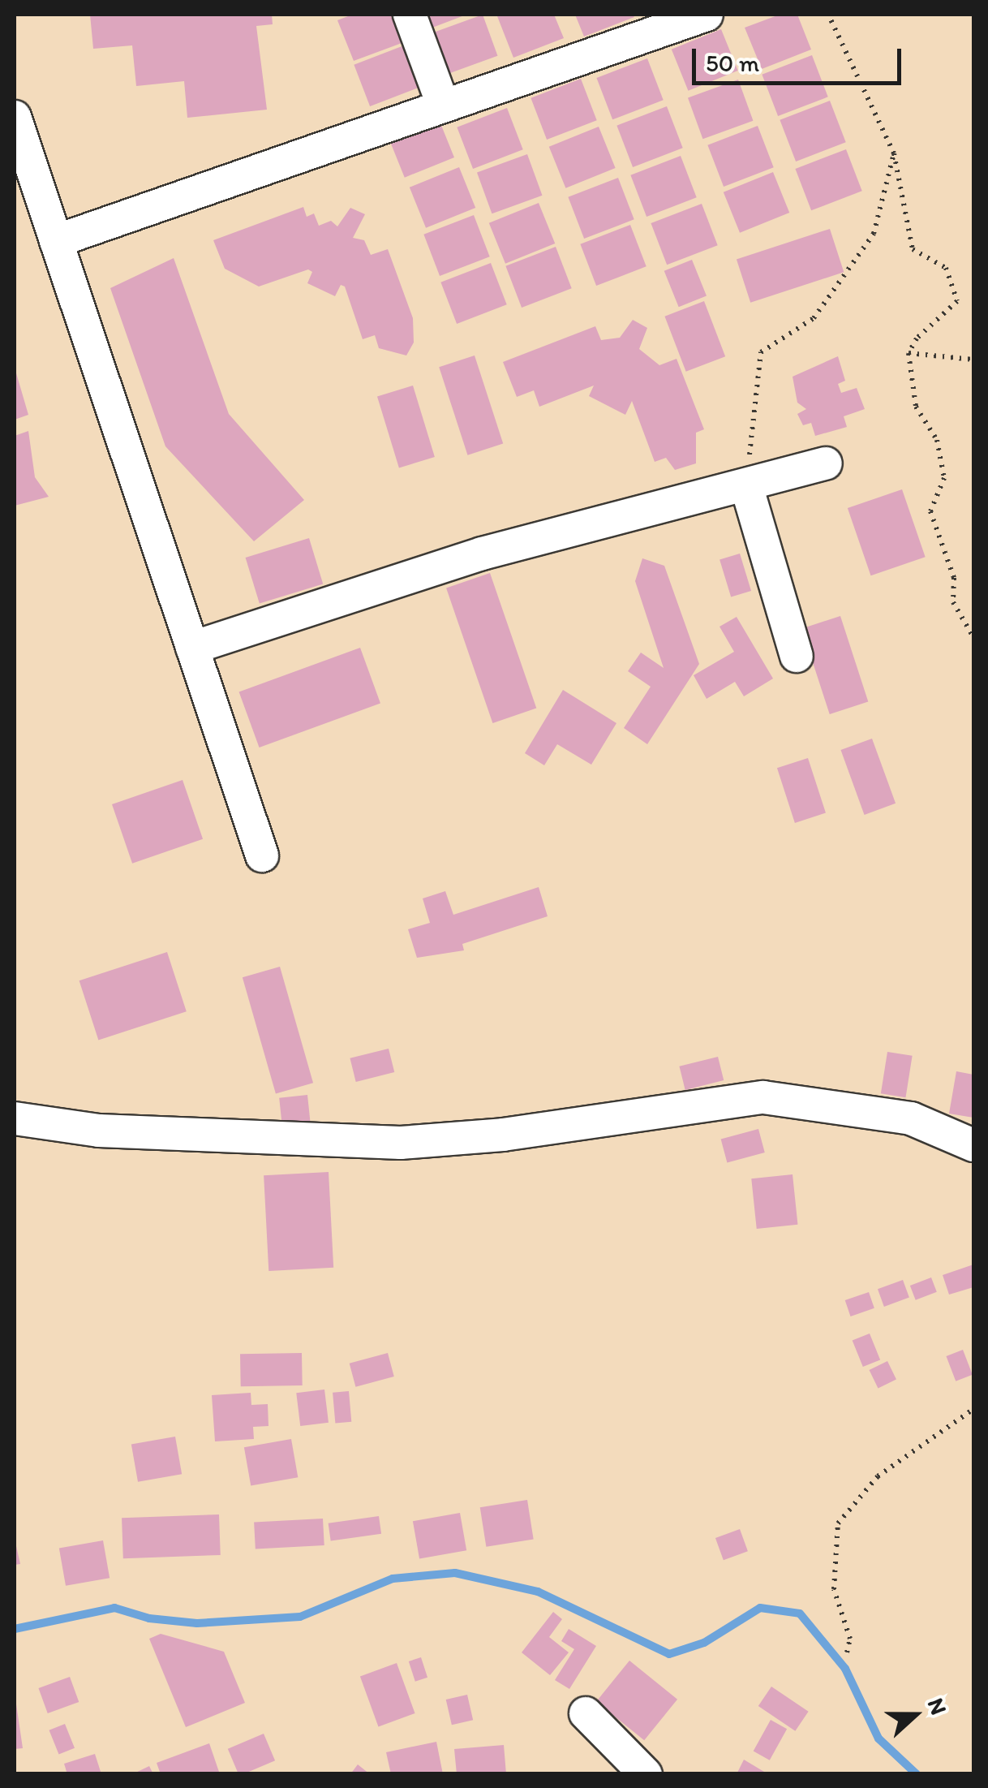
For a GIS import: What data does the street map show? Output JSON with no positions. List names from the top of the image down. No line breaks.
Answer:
{"scale_bar":"50 m","north":"right"}
